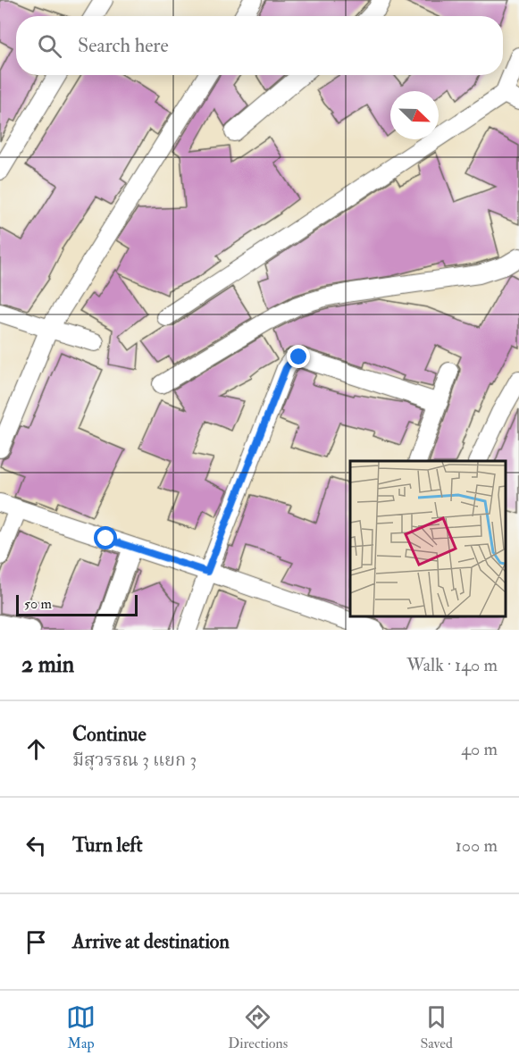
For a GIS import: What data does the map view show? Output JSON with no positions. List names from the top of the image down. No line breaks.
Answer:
{"scale_bar":"50 m","north":"bottom right","page":{"search":"Search here","scale":"50 m","heading":["2 min","Walk · 140 m"],"list":[["Continue","มีสุวรรณ 3 แยก 3","40 m"],["Turn left","100 m"],"Arrive at destination"],"nav":["Map","Directions","Saved"]}}
